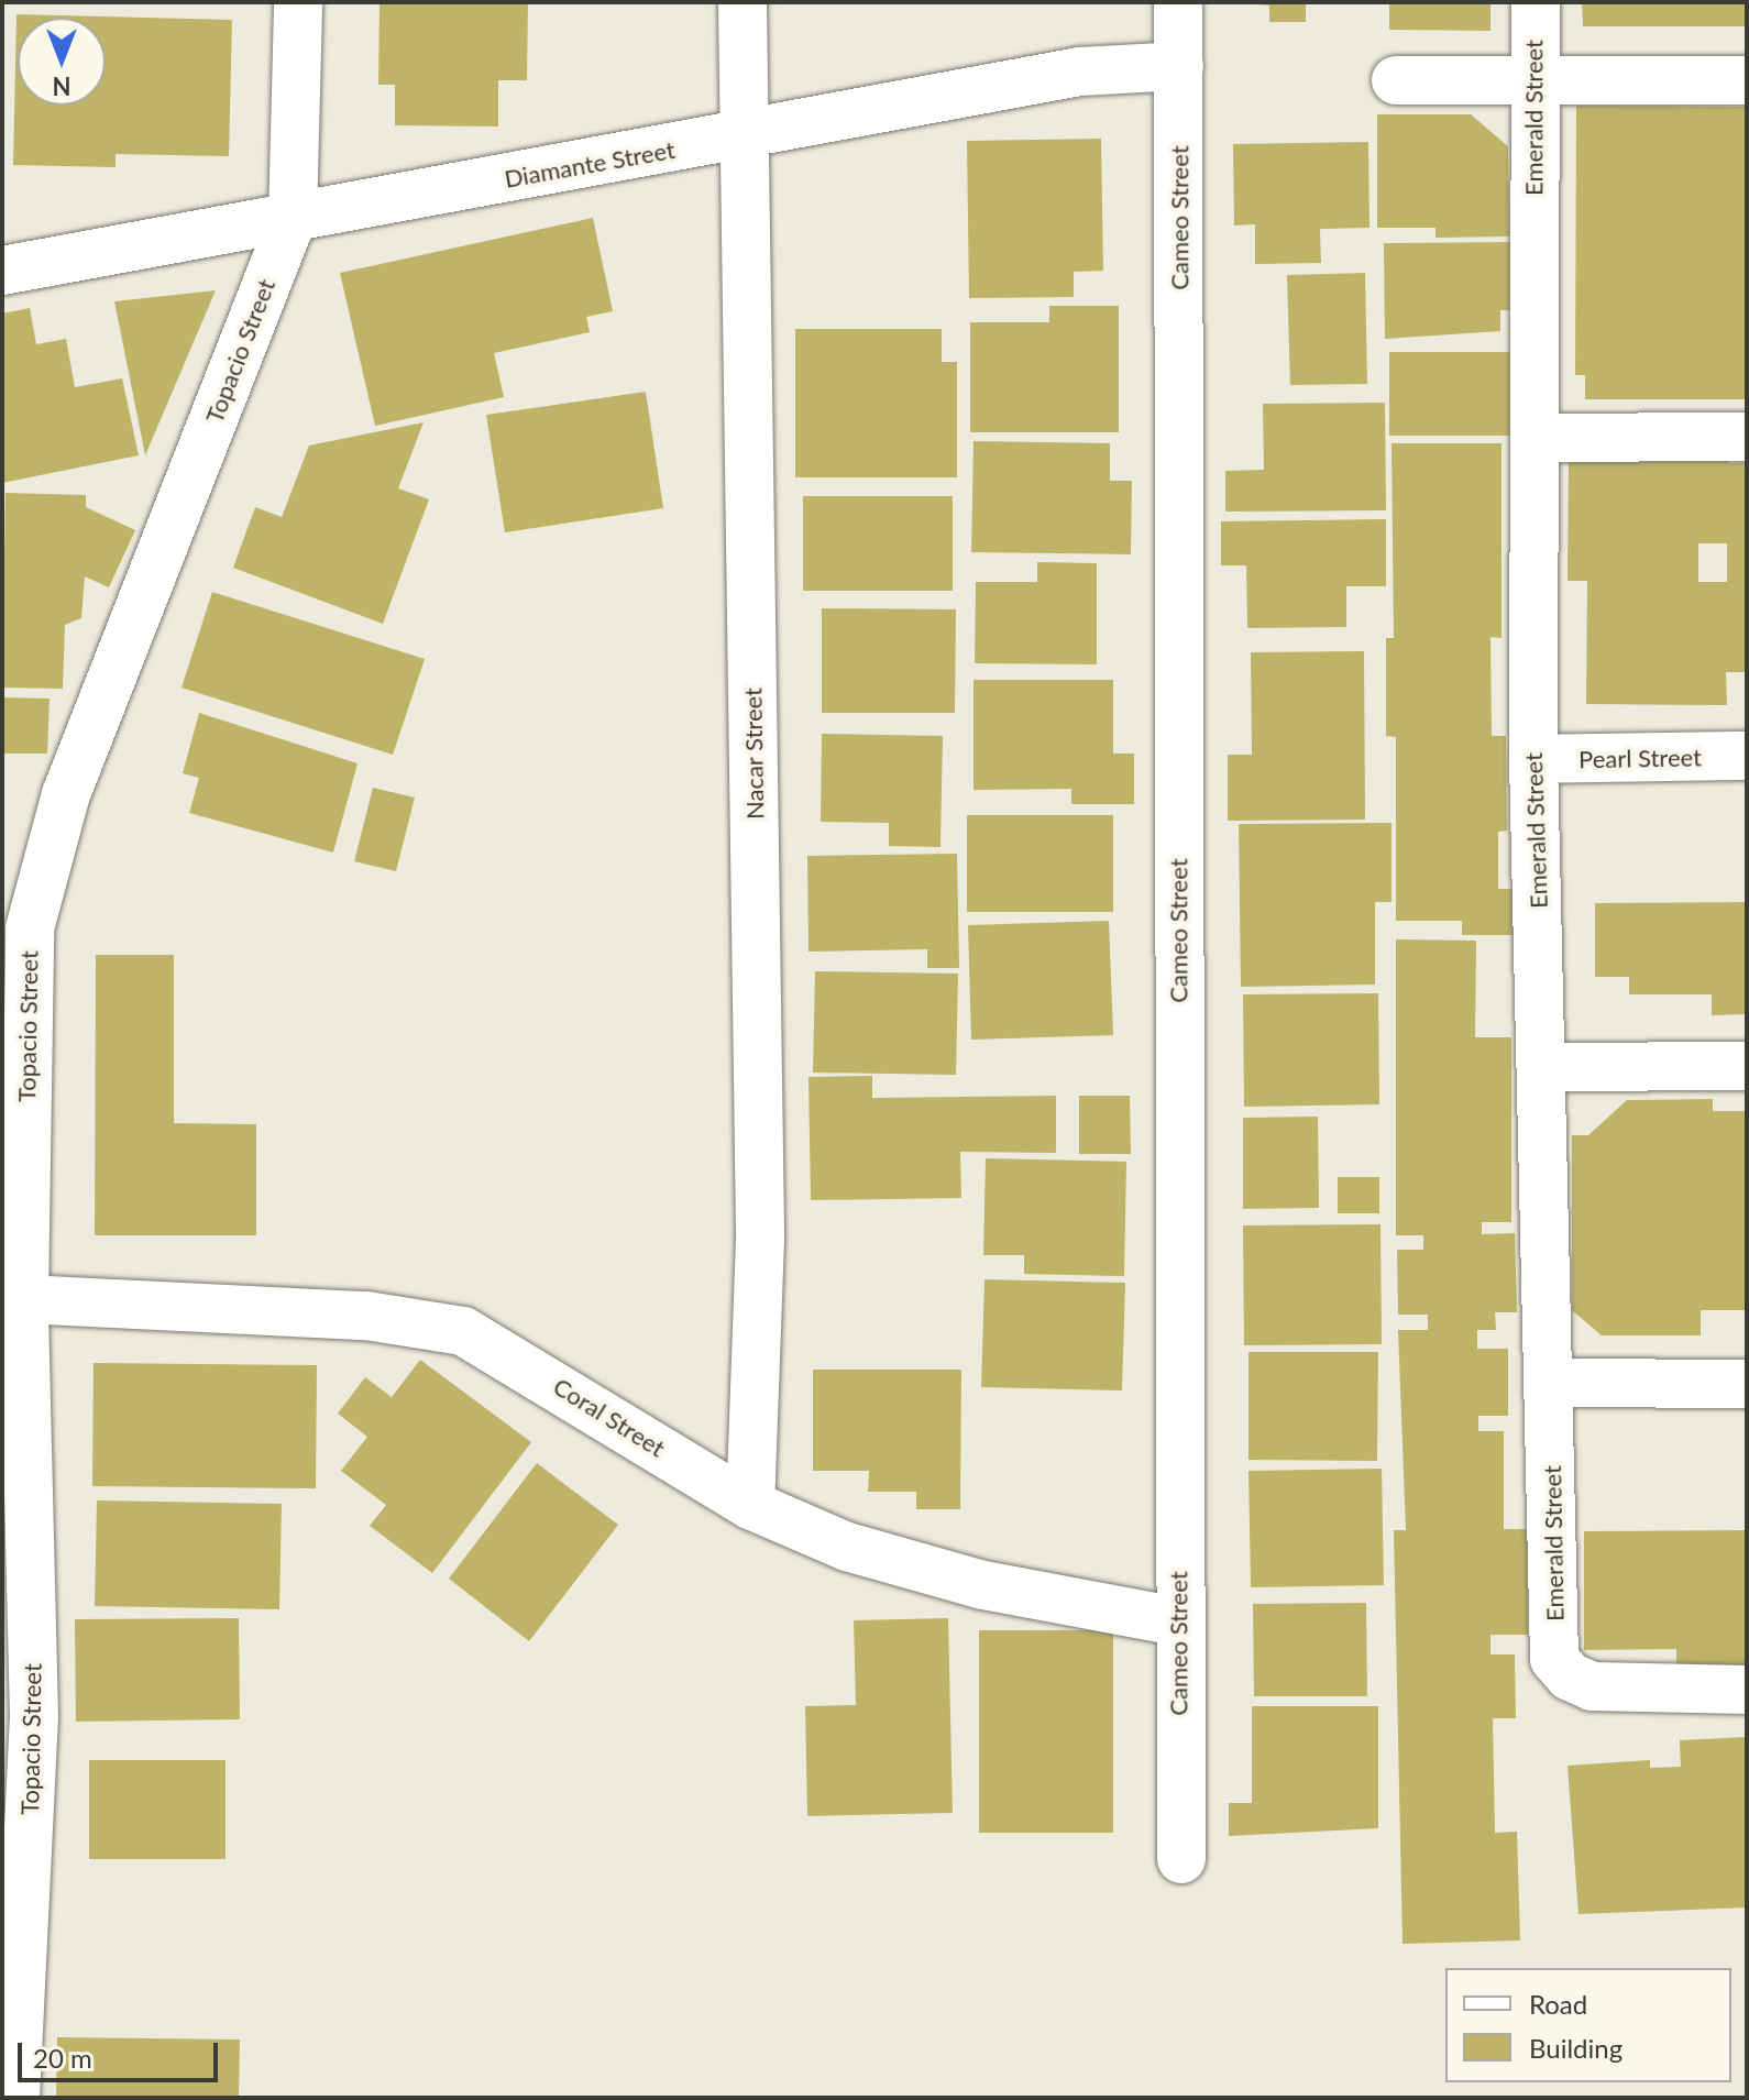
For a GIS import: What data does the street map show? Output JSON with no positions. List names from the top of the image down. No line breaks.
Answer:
{"streets":{"street":["Emerald Street","Diamante Street","Cameo Street","Topacio Street","Nacar Street","Pearl Street","Coral Street"]},"crossings":[["Emerald Street","Pearl Street"],["Diamante Street","Cameo Street"],["Diamante Street","Topacio Street"],["Diamante Street","Nacar Street"],["Cameo Street","Coral Street"],["Topacio Street","Coral Street"],["Nacar Street","Coral Street"]],"legend":["Road","Building"],"scale_bar":"20 m","north":"bottom"}
